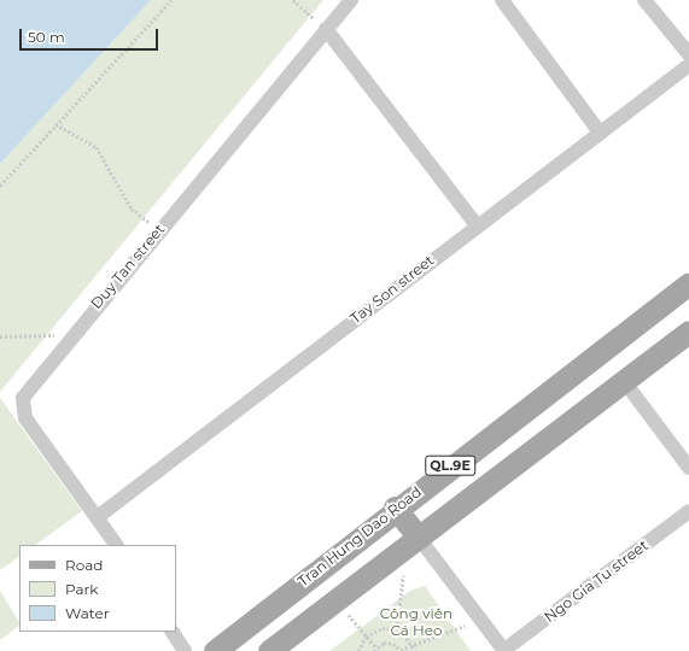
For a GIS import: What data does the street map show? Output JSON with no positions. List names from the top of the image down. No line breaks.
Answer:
{"streets":{"main road":["QL.9E","Tran Hung Dao Road"],"street":["Duy Tan street","Tay Son street","Ngo Gia Tu street"]},"crossings":[["Duy Tan street","Tay Son street"]],"parks":["Công viên Cá Heo"],"legend":["Road","Park","Water"],"scale_bar":"50 m"}
